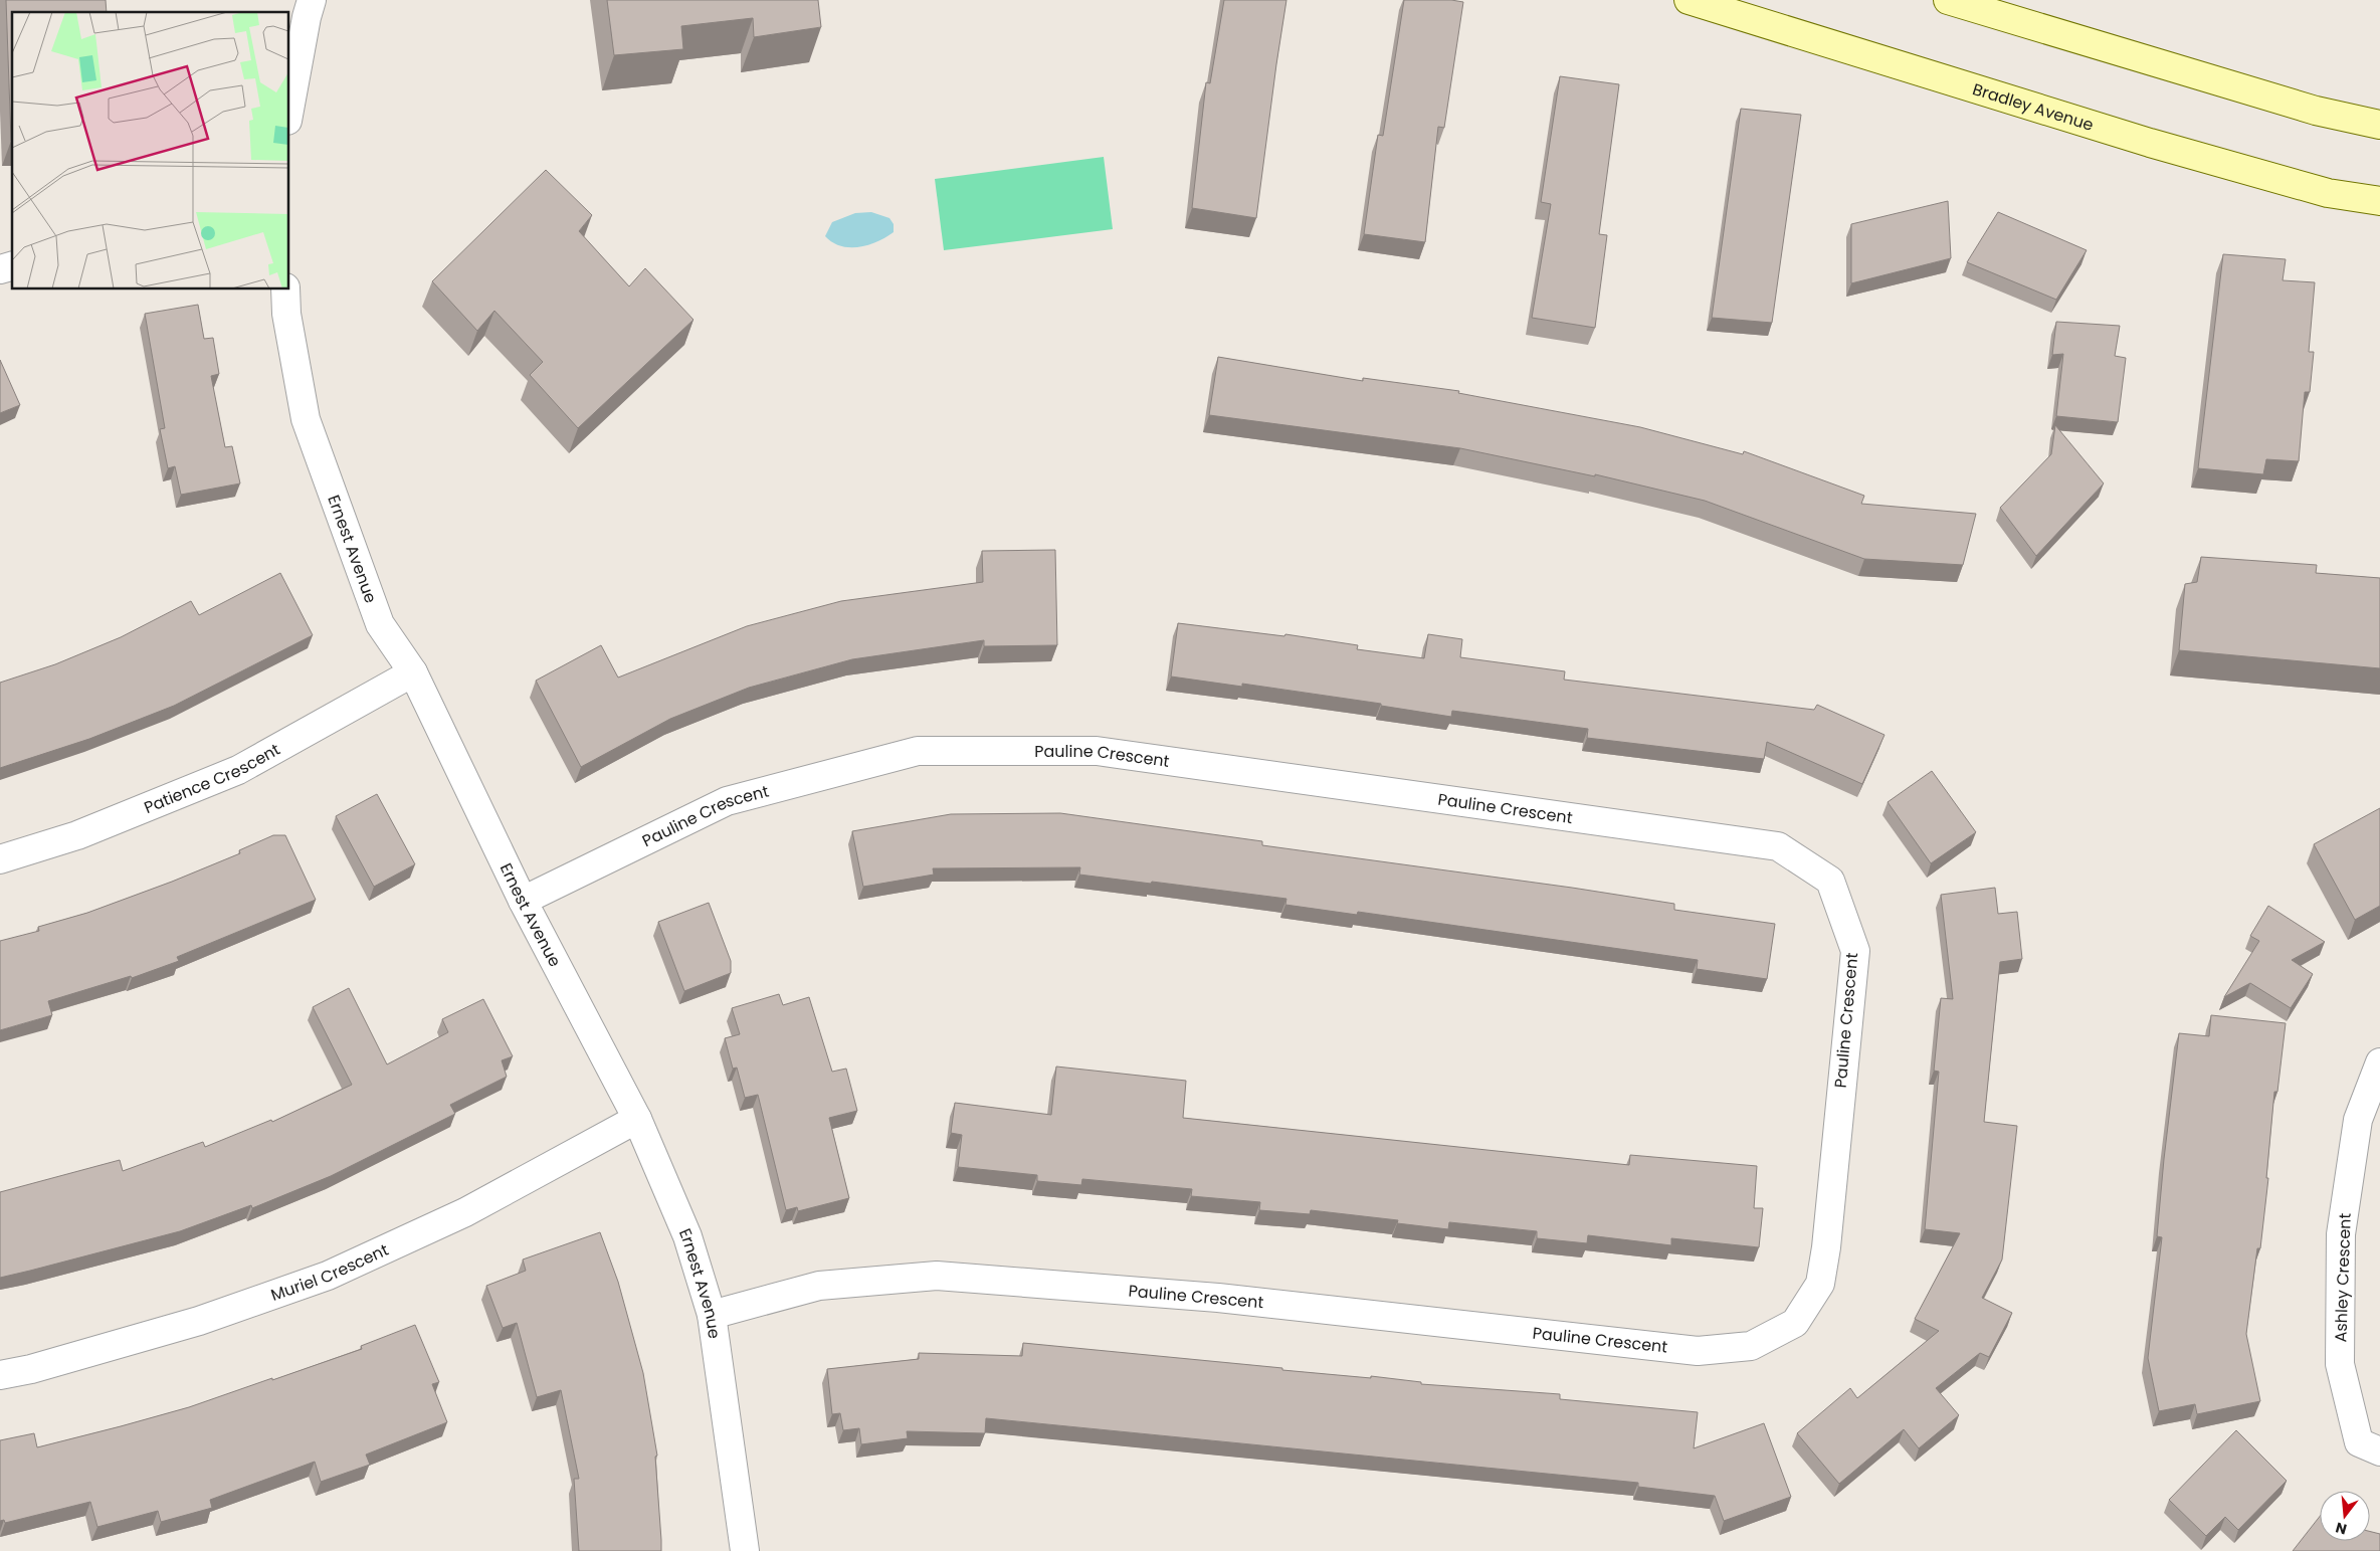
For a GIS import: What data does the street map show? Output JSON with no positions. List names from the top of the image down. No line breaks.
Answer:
{"streets":{"main road":["Bradley Avenue"],"street":["Ernest Avenue","Pauline Crescent","Patience Crescent","Muriel Crescent","Ashley Crescent"]},"crossings":[["Ernest Avenue","Pauline Crescent"],["Ernest Avenue","Patience Crescent"],["Ernest Avenue","Muriel Crescent"]],"north":"bottom"}
